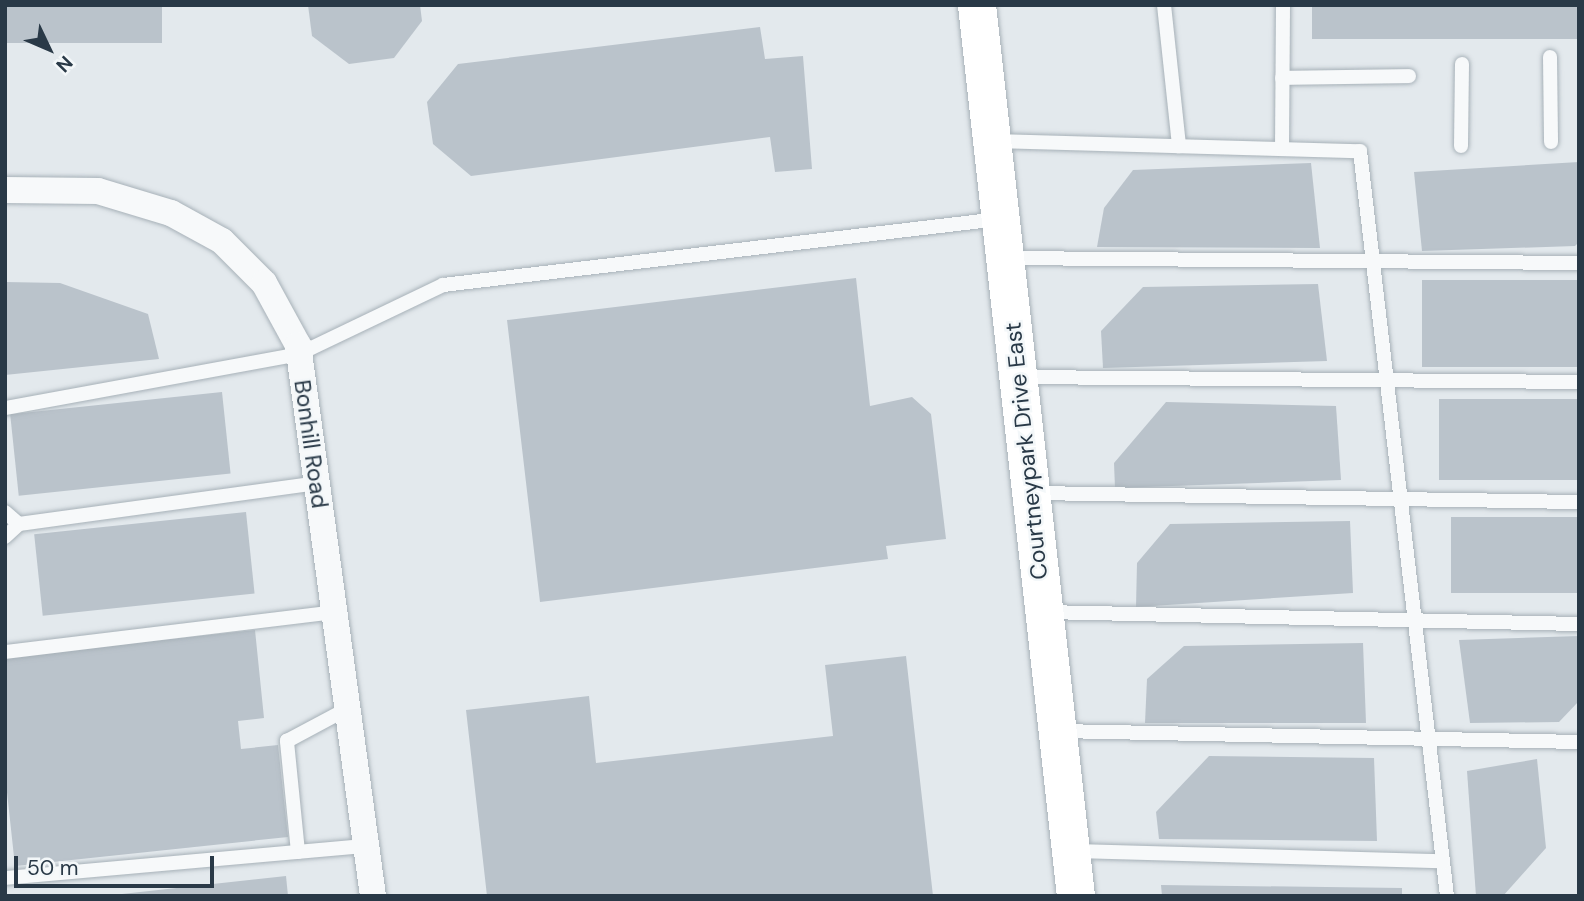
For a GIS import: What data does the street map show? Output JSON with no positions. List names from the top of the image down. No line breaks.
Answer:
{"streets":{"street":["Bonhill Road","Courtneypark Drive East"]},"scale_bar":"50 m","north":"bottom right"}
